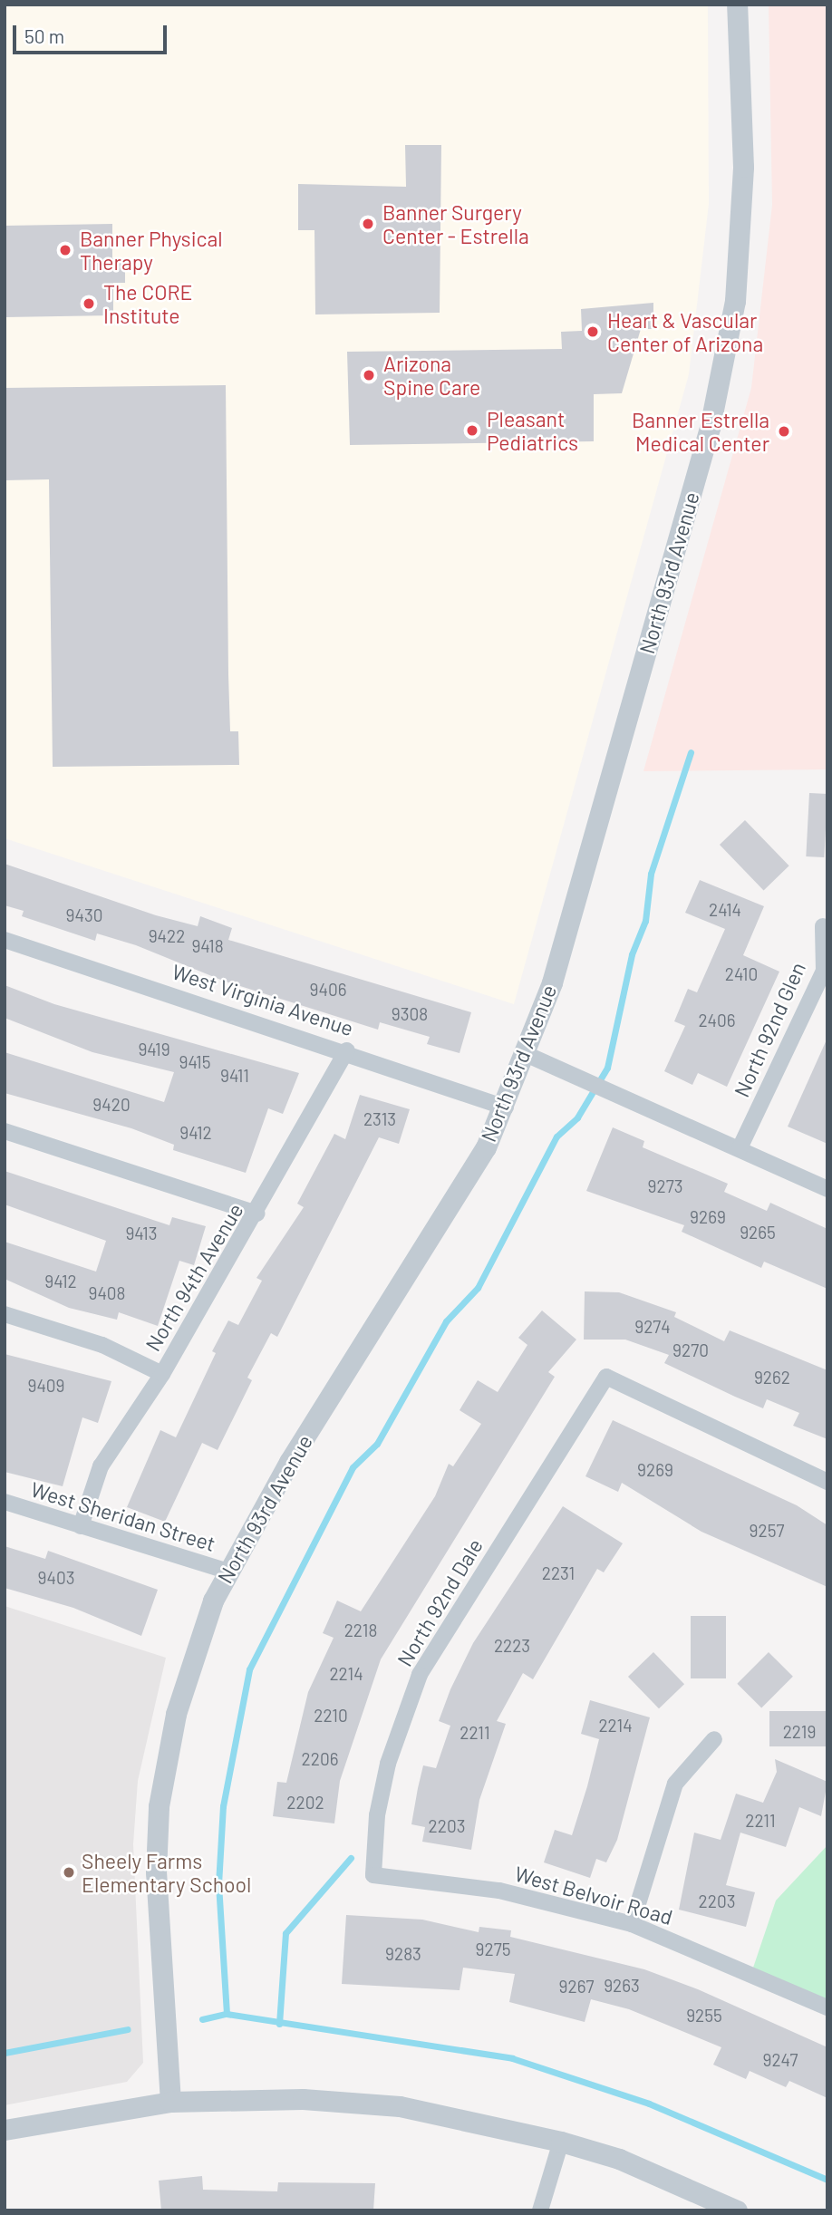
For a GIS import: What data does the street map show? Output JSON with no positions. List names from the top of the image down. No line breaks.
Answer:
{"streets":{"street":["North 93rd Avenue","West Virginia Avenue","North 92nd Glen","North 94th Avenue","West Sheridan Street","North 92nd Dale","West Belvoir Road"]},"crossings":[["North 93rd Avenue","West Virginia Avenue"],["North 93rd Avenue","West Sheridan Street"],["West Virginia Avenue","North 94th Avenue"],["North 94th Avenue","West Sheridan Street"],["North 92nd Dale","West Belvoir Road"]],"places":["Banner Surgery Center - Estrella","Banner Physical Therapy","The CORE Institute","Heart & Vascular Center of Arizona","Arizona Spine Care","Pleasant Pediatrics","Banner Estrella Medical Center","Sheely Farms Elementary School"],"house_numbers":["2414","9430","9422","9418","2410","9406","9308","2406","9419","9415","9411","9420","2313","9412","9273","9269","9265","9413","9412","9408","9274","9270","9262","9409","9269","9257","2231","9403","2218","2223","2214","2210","2214","2219","2211","2206","2202","2211","2203","2203","9275","9283","9263","9267","9255","9247"],"scale_bar":"50 m"}
